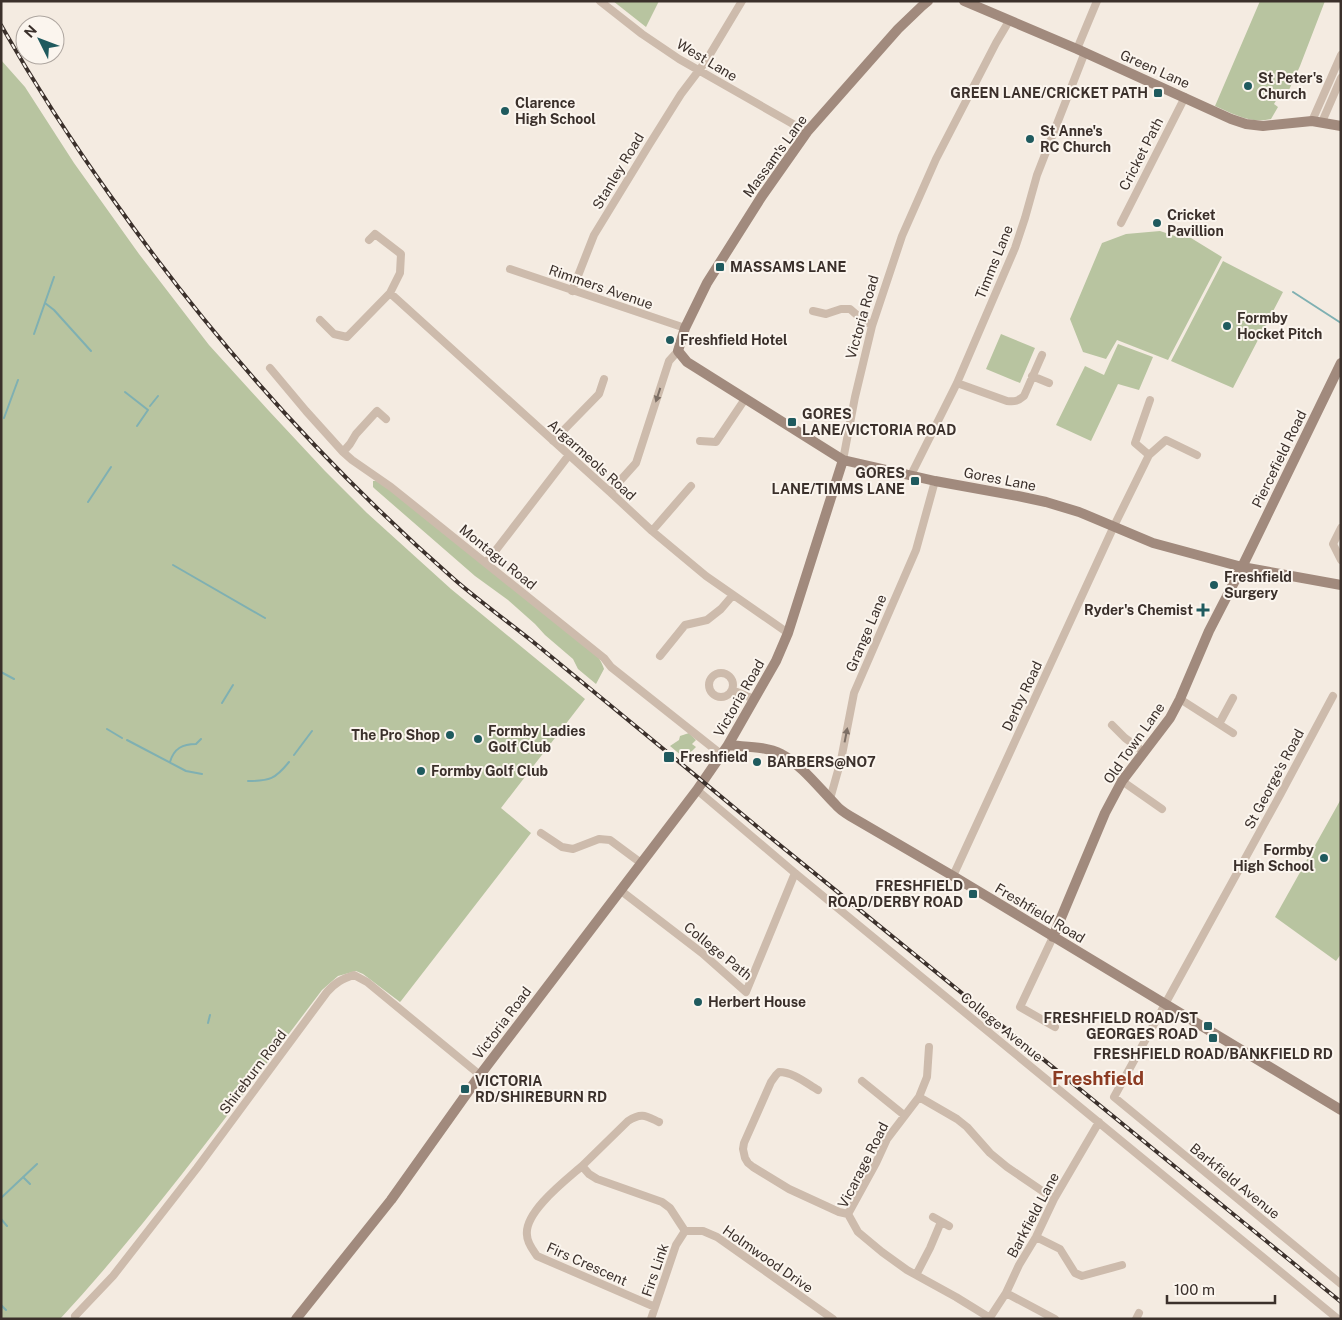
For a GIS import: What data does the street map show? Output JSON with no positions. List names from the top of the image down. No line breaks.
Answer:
{"streets":{"street":["West Lane","Green Lane","Cricket Path","Massam's Lane","Stanley Road","Timms Lane","Rimmers Avenue","Victoria Road","Piercefield Road","Argarmeols Road","Gores Lane","Montagu Road","Grange Lane","Derby Road","Old Town Lane","St George's Road","Freshfield Road","College Path","College Avenue","Shireburn Road","Vicarage Road","Barkfield Avenue","Barkfield Lane","Holmwood Drive","Firs Crescent","Firs Link"]},"crossings":[["West Lane","Massam's Lane"],["West Lane","Stanley Road"],["Green Lane","Cricket Path"],["Green Lane","Timms Lane"],["Green Lane","Victoria Road"],["Massam's Lane","Rimmers Avenue"],["Massam's Lane","Gores Lane"],["Stanley Road","Rimmers Avenue"],["Timms Lane","Gores Lane"],["Victoria Road","Argarmeols Road"],["Victoria Road","Gores Lane"],["Victoria Road","Montagu Road"],["Victoria Road","Freshfield Road"],["Victoria Road","College Path"],["Victoria Road","College Avenue"],["Victoria Road","Shireburn Road"],["Piercefield Road","Gores Lane"],["Piercefield Road","Old Town Lane"],["Gores Lane","Grange Lane"],["Gores Lane","Derby Road"],["Gores Lane","Old Town Lane"],["Grange Lane","Freshfield Road"],["Derby Road","Freshfield Road"],["Old Town Lane","Freshfield Road"],["St George's Road","Freshfield Road"],["St George's Road","Barkfield Avenue"],["Freshfield Road","Barkfield Avenue"],["College Path","College Avenue"],["College Avenue","Barkfield Lane"],["Vicarage Road","Barkfield Lane"],["Holmwood Drive","Firs Link"],["Firs Crescent","Firs Link"]],"one_way":["Grange Lane"],"districts":["Freshfield"],"places":{"other":["St Peter's Church","Clarence High School","St Anne's RC Church","Cricket Pavillion","Formby Hocket Pitch","Freshfield Hotel","Freshfield Surgery","The Pro Shop","Formby Ladies Golf Club","BARBERS@NO7","Formby Golf Club","Formby High School","Herbert House"],"transit":["GREEN LANE/CRICKET PATH","MASSAMS LANE","GORES LANE/VICTORIA ROAD","GORES LANE/TIMMS LANE","Freshfield","FRESHFIELD ROAD/DERBY ROAD","FRESHFIELD ROAD/ST GEORGES ROAD","FRESHFIELD ROAD/BANKFIELD RD","VICTORIA RD/SHIREBURN RD"],"health":["Ryder's Chemist"]},"scale_bar":"100 m","north":"top left"}
